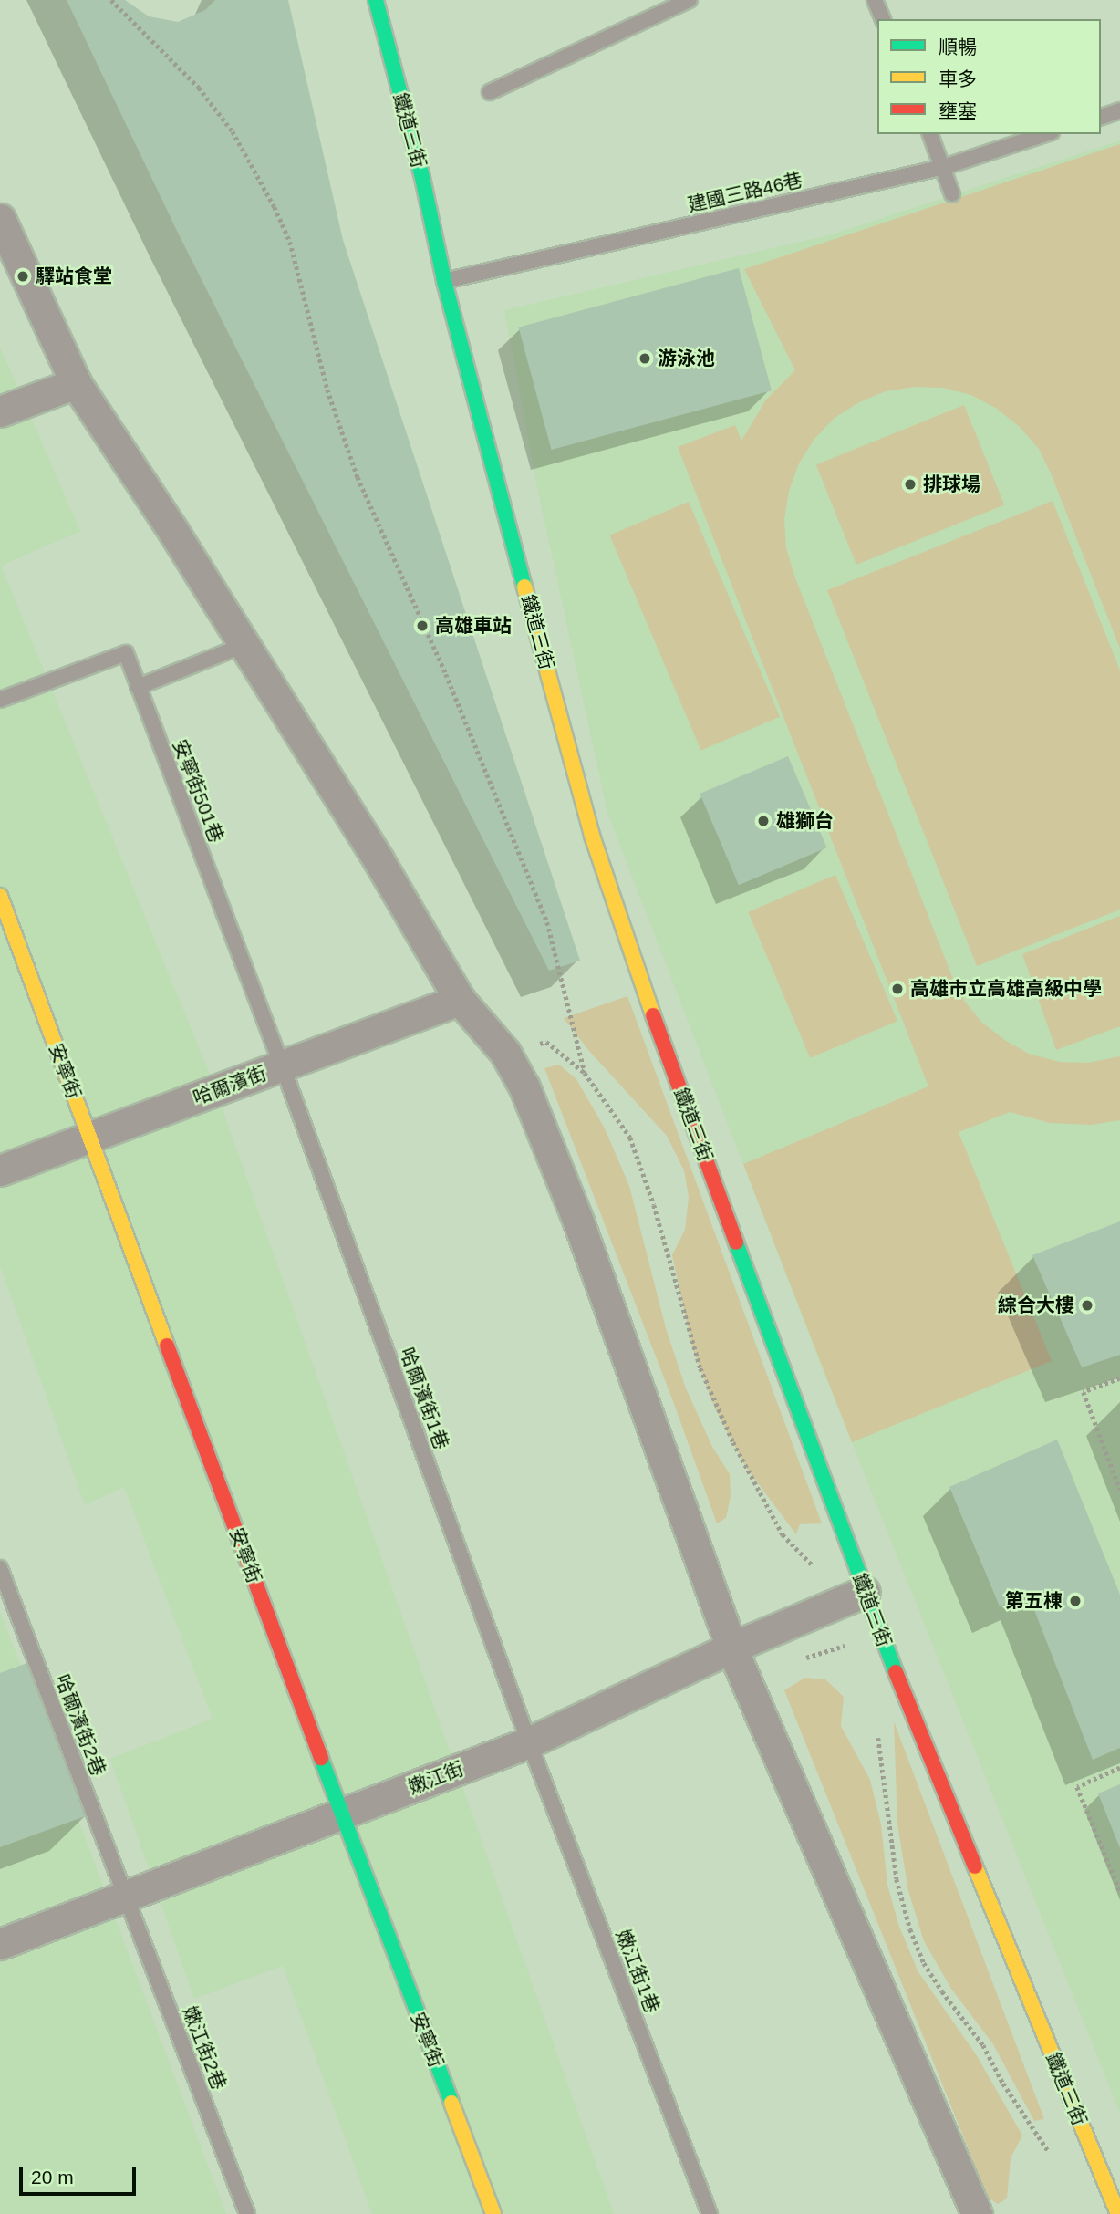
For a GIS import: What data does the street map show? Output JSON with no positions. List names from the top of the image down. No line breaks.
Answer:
{"streets":{"street":["鐵道三街","安寧街","哈爾濱街","嫩江街"],"lane":["建國三路46巷","安寧街501巷","哈爾濱街1巷","哈爾濱街2巷","嫩江街1巷","嫩江街2巷"]},"crossings":[["鐵道三街","建國三路46巷"],["鐵道三街","嫩江街"],["安寧街501巷","哈爾濱街"],["安寧街501巷","哈爾濱街1巷"],["安寧街","哈爾濱街"],["安寧街","嫩江街"],["哈爾濱街","哈爾濱街1巷"],["哈爾濱街1巷","嫩江街"],["哈爾濱街1巷","嫩江街1巷"],["哈爾濱街2巷","嫩江街"],["哈爾濱街2巷","嫩江街2巷"],["嫩江街","嫩江街1巷"],["嫩江街","嫩江街2巷"]],"places":["驛站食堂","游泳池","排球場","高雄車站","雄獅台","高雄市立高雄高級中學","綜合大樓","第五棟"],"legend":["順暢","車多","壅塞"],"scale_bar":"20 m"}
